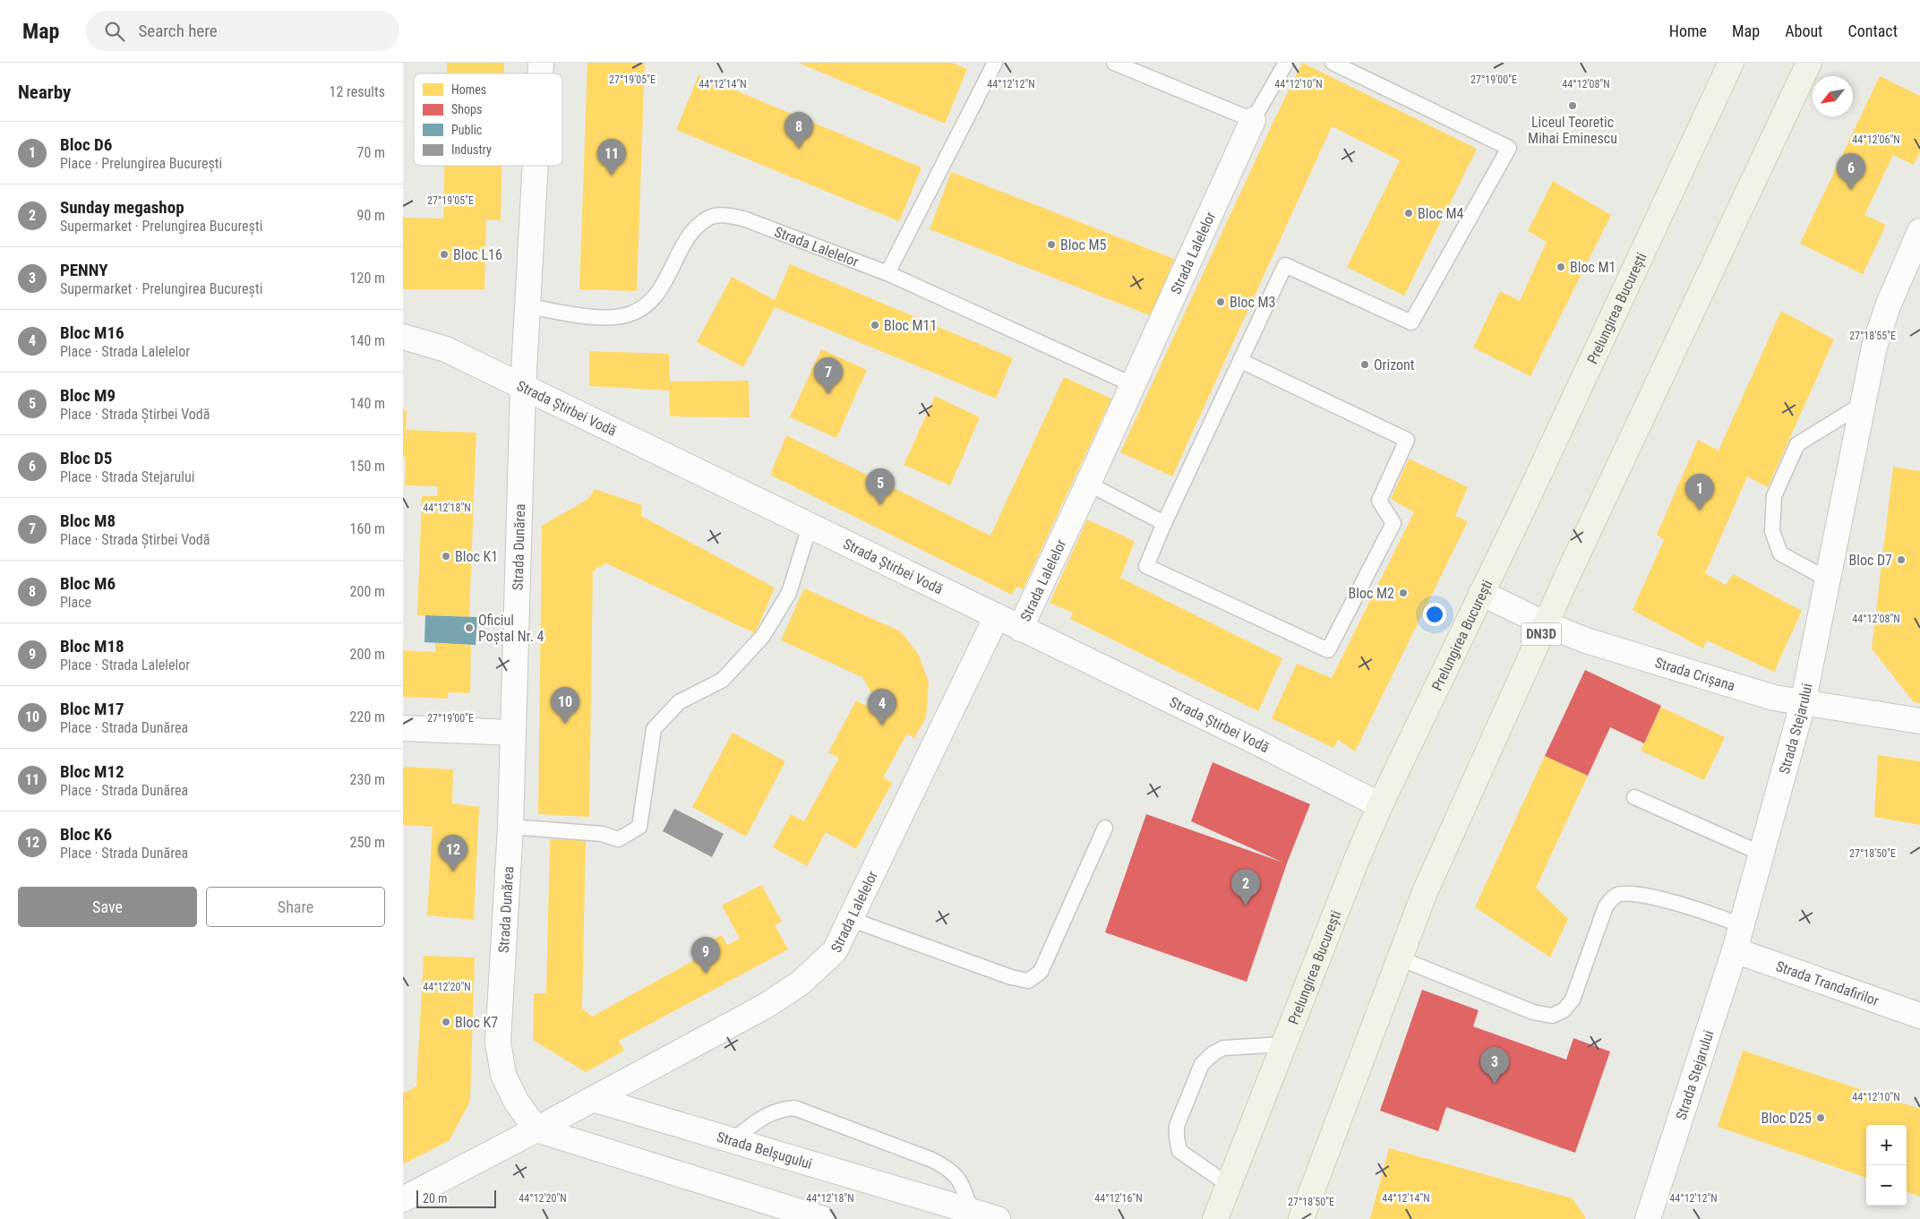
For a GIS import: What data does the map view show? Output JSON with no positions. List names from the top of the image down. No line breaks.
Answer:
{"streets":{"main road":["Prelungirea București","DN3D"],"street":["Strada Lalelelor","Strada Știrbei Vodă","Strada Dunărea","Strada Crișana","Strada Stejarului","Strada Trandafirilor","Strada Belșugului"]},"crossings":[["Strada Lalelelor","Strada Știrbei Vodă"],["Strada Lalelelor","Strada Dunărea"],["Strada Lalelelor","Strada Belșugului"],["Prelungirea București","Strada Știrbei Vodă"],["Prelungirea București","Strada Crișana"],["Strada Știrbei Vodă","Strada Dunărea"],["DN3D","Strada Crișana"],["Strada Crișana","Strada Stejarului"],["Strada Stejarului","Strada Trandafirilor"]],"places":["Liceul Teoretic Mihai Eminescu","Bloc M4","Bloc M5","Bloc L16","Bloc M1","Bloc M3","Bloc M11","Orizont","Bloc K1","Bloc D7","Bloc M2","Oficiul Poștal Nr. 4","Bloc K7","Bloc D25"],"legend":["Homes","Shops","Public","Industry"],"scale_bar":"20 m","north":"bottom left","page":{"header":"Map","search":"Search here","nav":["Home","Map","About","Contact"],"heading":["Nearby","12 results"],"pins":["8","11","6","7","5","1","10","4","12","2","9","3"],"list":[{"mark":"1","name":"Bloc D6","note":"Place · Prelungirea București","value":"70 m"},{"mark":"2","name":"Sunday megashop","note":"Supermarket · Prelungirea București","value":"90 m"},{"mark":"3","name":"PENNY","note":"Supermarket · Prelungirea București","value":"120 m"},{"mark":"4","name":"Bloc M16","note":"Place · Strada Lalelelor","value":"140 m"},{"mark":"5","name":"Bloc M9","note":"Place · Strada Știrbei Vodă","value":"140 m"},{"mark":"6","name":"Bloc D5","note":"Place · Strada Stejarului","value":"150 m"},{"mark":"7","name":"Bloc M8","note":"Place · Strada Știrbei Vodă","value":"160 m"},{"mark":"8","name":"Bloc M6","note":"Place","value":"200 m"},{"mark":"9","name":"Bloc M18","note":"Place · Strada Lalelelor","value":"200 m"},{"mark":"10","name":"Bloc M17","note":"Place · Strada Dunărea","value":"220 m"},{"mark":"11","name":"Bloc M12","note":"Place · Strada Dunărea","value":"230 m"},{"mark":"12","name":"Bloc K6","note":"Place · Strada Dunărea","value":"250 m"}],"buttons":["Save","Share"],"map_buttons":["+","−"],"scale":"20 m"},"coordinates":["27°19'05\"E","27°19'00\"E","44°12'10\"N","44°12'14\"N","44°12'12\"N","44°12'08\"N","44°12'06\"N","27°18'55\"E","44°12'18\"N","27°18'50\"E","44°12'20\"N","44°12'16\"N"]}
